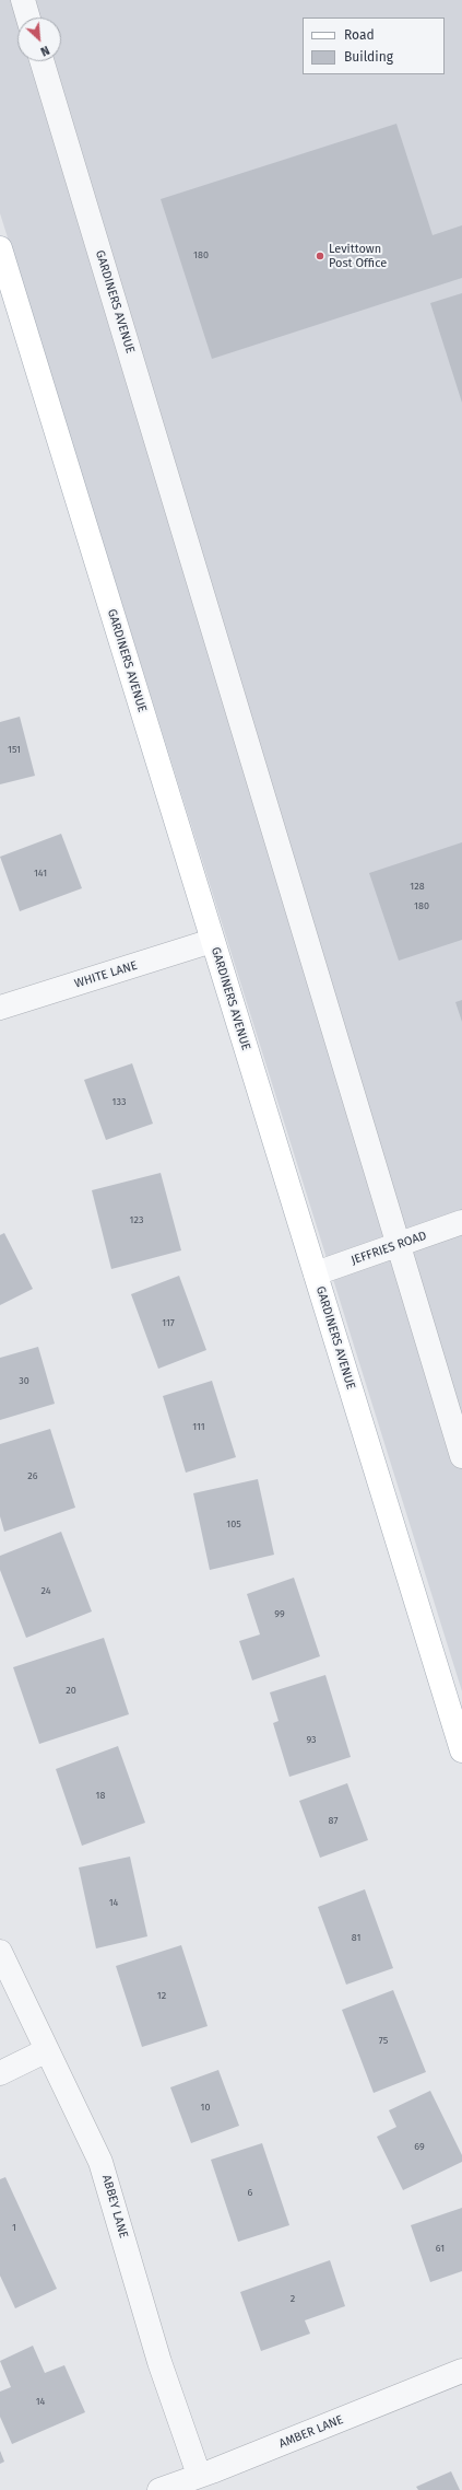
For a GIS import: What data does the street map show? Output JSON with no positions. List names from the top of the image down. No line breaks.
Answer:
{"streets":{"main road":["GARDINERS AVENUE"],"street":["WHITE LANE","JEFFRIES ROAD","ABBEY LANE","AMBER LANE"]},"crossings":[["GARDINERS AVENUE","WHITE LANE"],["GARDINERS AVENUE","JEFFRIES ROAD"],["ABBEY LANE","AMBER LANE"]],"places":["Levittown Post Office"],"house_numbers":["180","151","141","128","180","133","123","117","30","111","26","105","24","99","20","93","18","87","14","81","12","75","10","69","6","1","61","2","14"],"legend":["Road","Building"],"north":"bottom right"}
